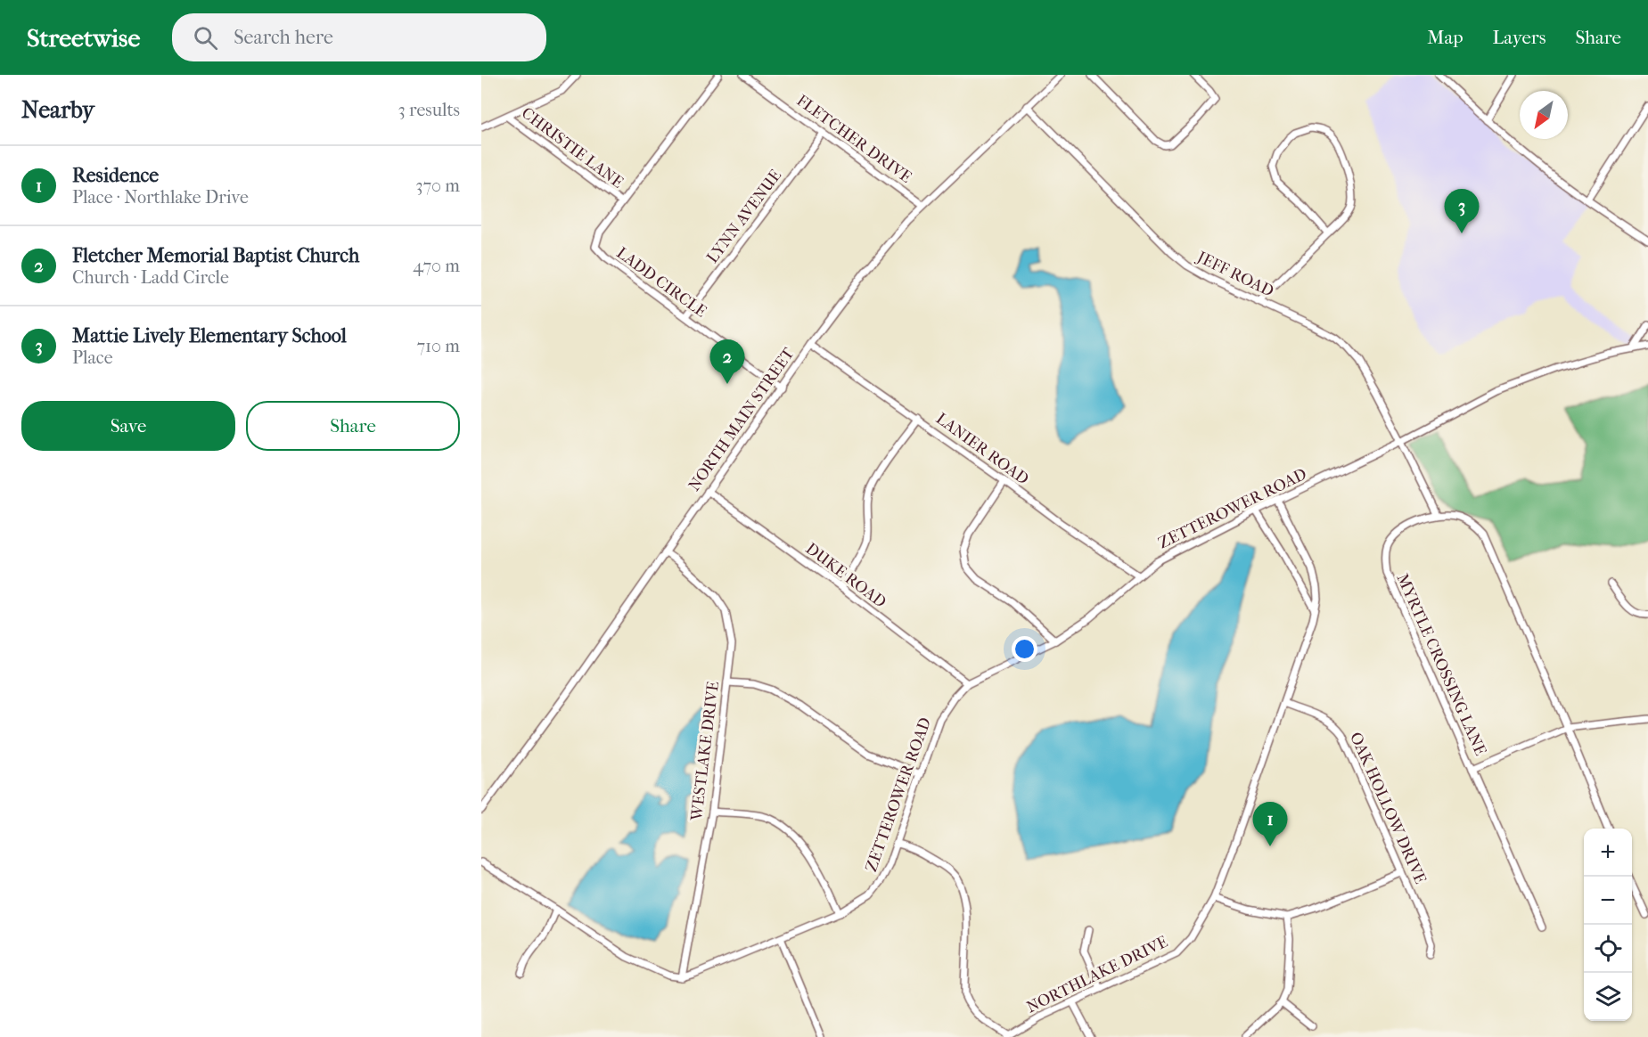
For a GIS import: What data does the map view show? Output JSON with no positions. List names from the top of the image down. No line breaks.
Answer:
{"streets":{"street":["FLETCHER DRIVE","CHRISTIE LANE","LYNN AVENUE","JEFF ROAD","LADD CIRCLE","NORTH MAIN STREET","LANIER ROAD","ZETTEROWER ROAD","DUKE ROAD","MYRTLE CROSSING LANE","WESTLAKE DRIVE","OAK HOLLOW DRIVE","NORTHLAKE DRIVE"]},"crossings":[["FLETCHER DRIVE","LYNN AVENUE"],["FLETCHER DRIVE","NORTH MAIN STREET"],["CHRISTIE LANE","LADD CIRCLE"],["LYNN AVENUE","LADD CIRCLE"],["JEFF ROAD","NORTH MAIN STREET"],["JEFF ROAD","ZETTEROWER ROAD"],["JEFF ROAD","MYRTLE CROSSING LANE"],["LADD CIRCLE","NORTH MAIN STREET"],["NORTH MAIN STREET","LANIER ROAD"],["NORTH MAIN STREET","DUKE ROAD"],["NORTH MAIN STREET","WESTLAKE DRIVE"],["LANIER ROAD","ZETTEROWER ROAD"],["ZETTEROWER ROAD","DUKE ROAD"],["ZETTEROWER ROAD","WESTLAKE DRIVE"],["ZETTEROWER ROAD","NORTHLAKE DRIVE"],["OAK HOLLOW DRIVE","NORTHLAKE DRIVE"]],"north":"bottom left","page":{"header":"Streetwise","search":"Search here","nav":["Map","Layers","Share"],"heading":["Nearby","3 results"],"list":[{"mark":"1","name":"Residence","note":"Place · Northlake Drive","value":"370 m"},{"mark":"2","name":"Fletcher Memorial Baptist Church","note":"Church · Ladd Circle","value":"470 m"},{"mark":"3","name":"Mattie Lively Elementary School","note":"Place","value":"710 m"}],"pins":["3","2","1"],"buttons":["Save","Share"],"map_buttons":["+","−"]}}
